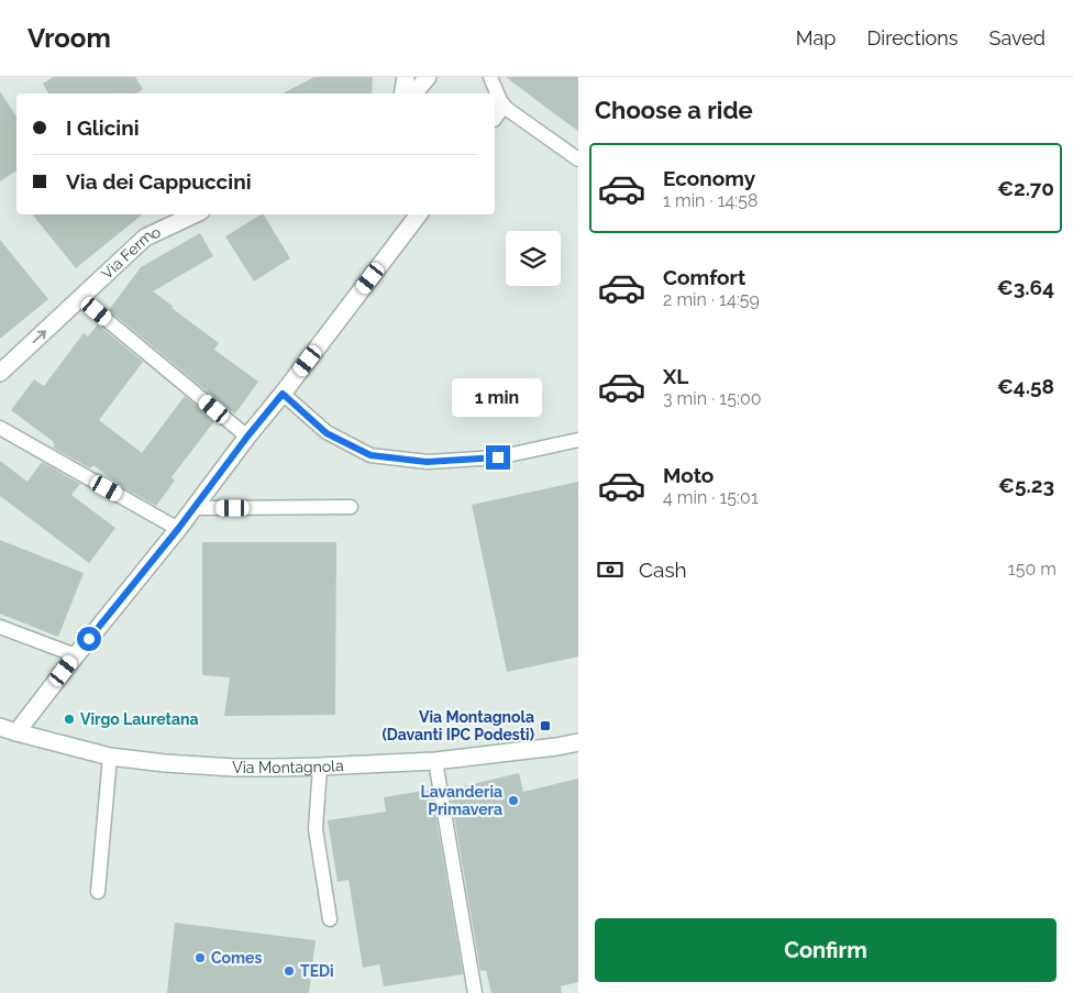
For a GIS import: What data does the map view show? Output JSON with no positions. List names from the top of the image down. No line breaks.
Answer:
{"streets":{"street":["Via Fermo","Via Montagnola"]},"one_way":["Via Fermo"],"places":{"other":["Virgo Lauretana","Lavanderia Primavera","Comes","TEDi"],"transit":["Via Montagnola (Davanti IPC Podesti)"]},"page":{"header":"Vroom","nav":["Map","Directions","Saved"],"heading":"Choose a ride","banner":["I Glicini","Via dei Cappuccini"],"list":[{"name":"Economy","note":"1 min · 14:58","value":"€2.70"},{"name":"Comfort","note":"2 min · 14:59","value":"€3.64"},{"name":"XL","note":"3 min · 15:00","value":"€4.58"},{"name":"Moto","note":"4 min · 15:01","value":"€5.23"}],"bubble":"1 min","pay":["Cash","150 m"],"buttons":"Confirm"}}
